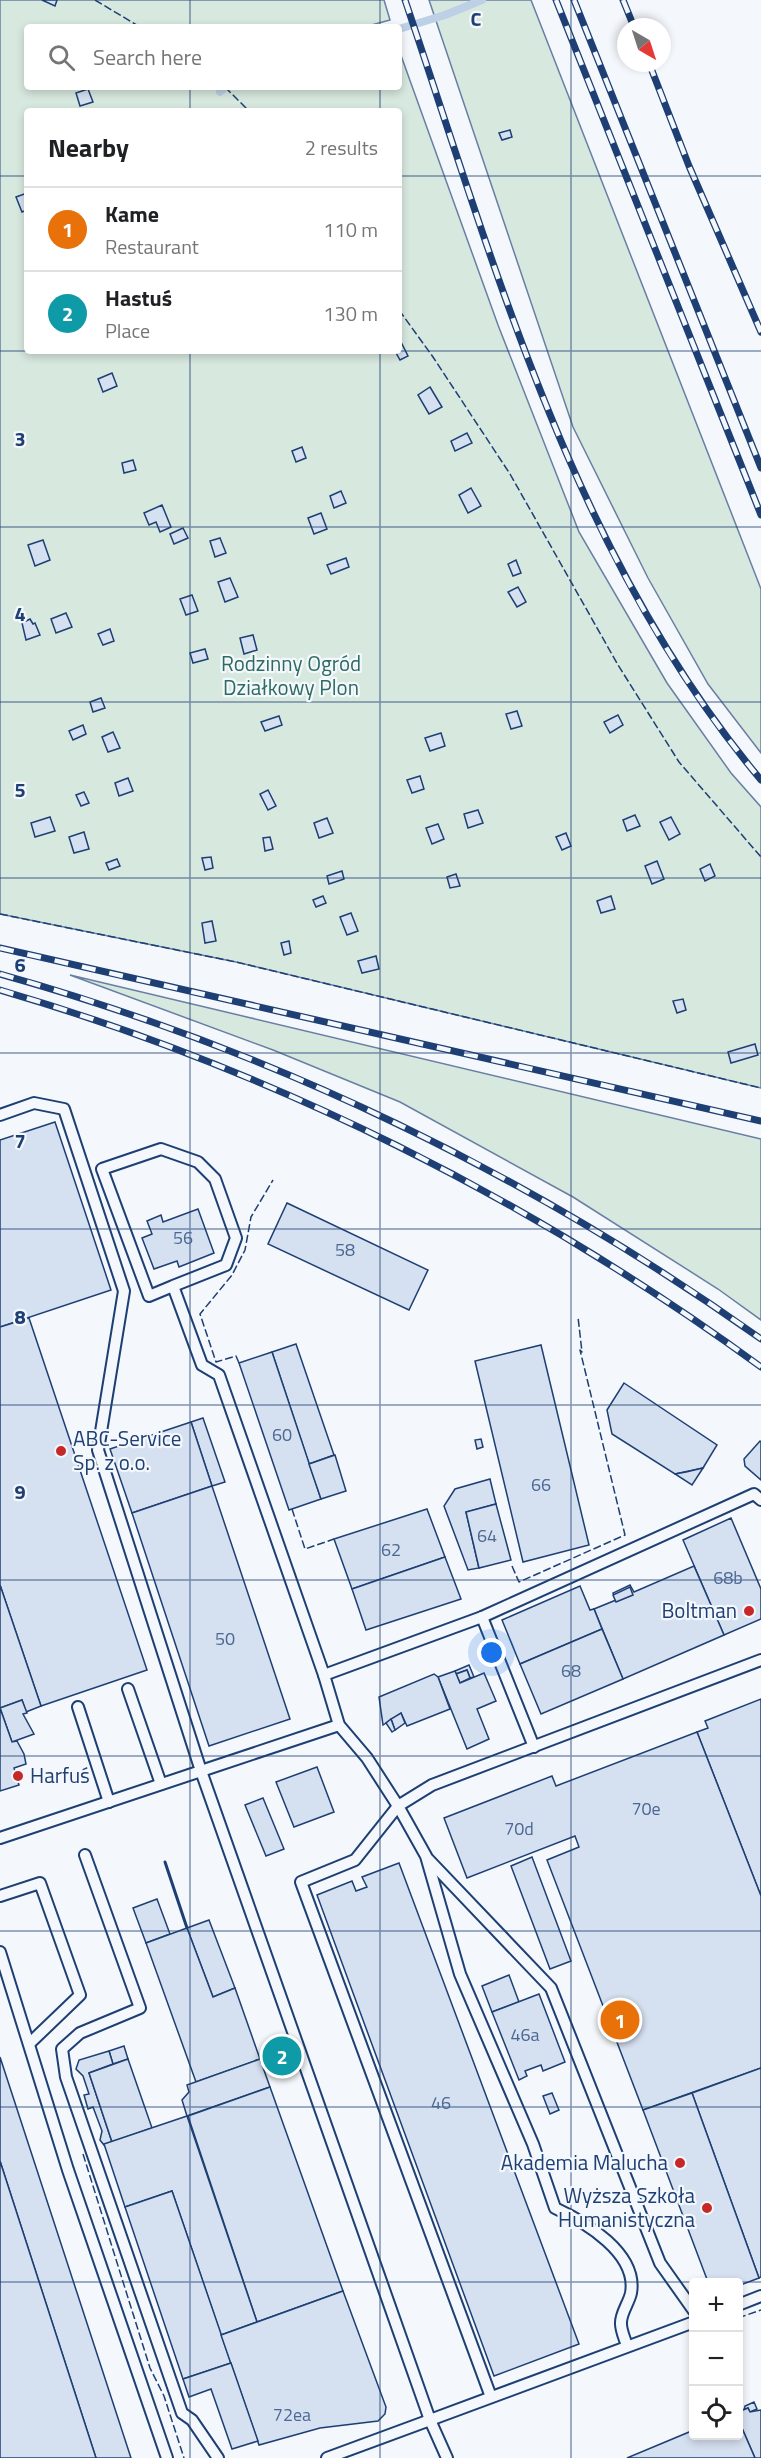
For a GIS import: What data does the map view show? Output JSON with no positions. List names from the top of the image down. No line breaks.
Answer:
{"parks":["Rodzinny Ogród Działkowy Plon"],"places":["ABC-Service Sp. z o.o.","Boltman","Harfuś","Akademia Malucha","Wyższa Szkoła Humanistyczna"],"house_numbers":["56","58","60","66","64","62","68b","50","68","70e","70d","46a","46","72ea"],"north":"bottom right","page":{"search":"Search here","heading":["Nearby","2 results"],"list":[{"mark":"1","name":"Kame","note":"Restaurant","value":"110 m"},{"mark":"2","name":"Hastuś","note":"Place","value":"130 m"}],"pins":["1","2"],"map_buttons":["+","−"]},"grid":{"columns":["C"],"rows":["3","4","5","6","7","8","9"]}}
